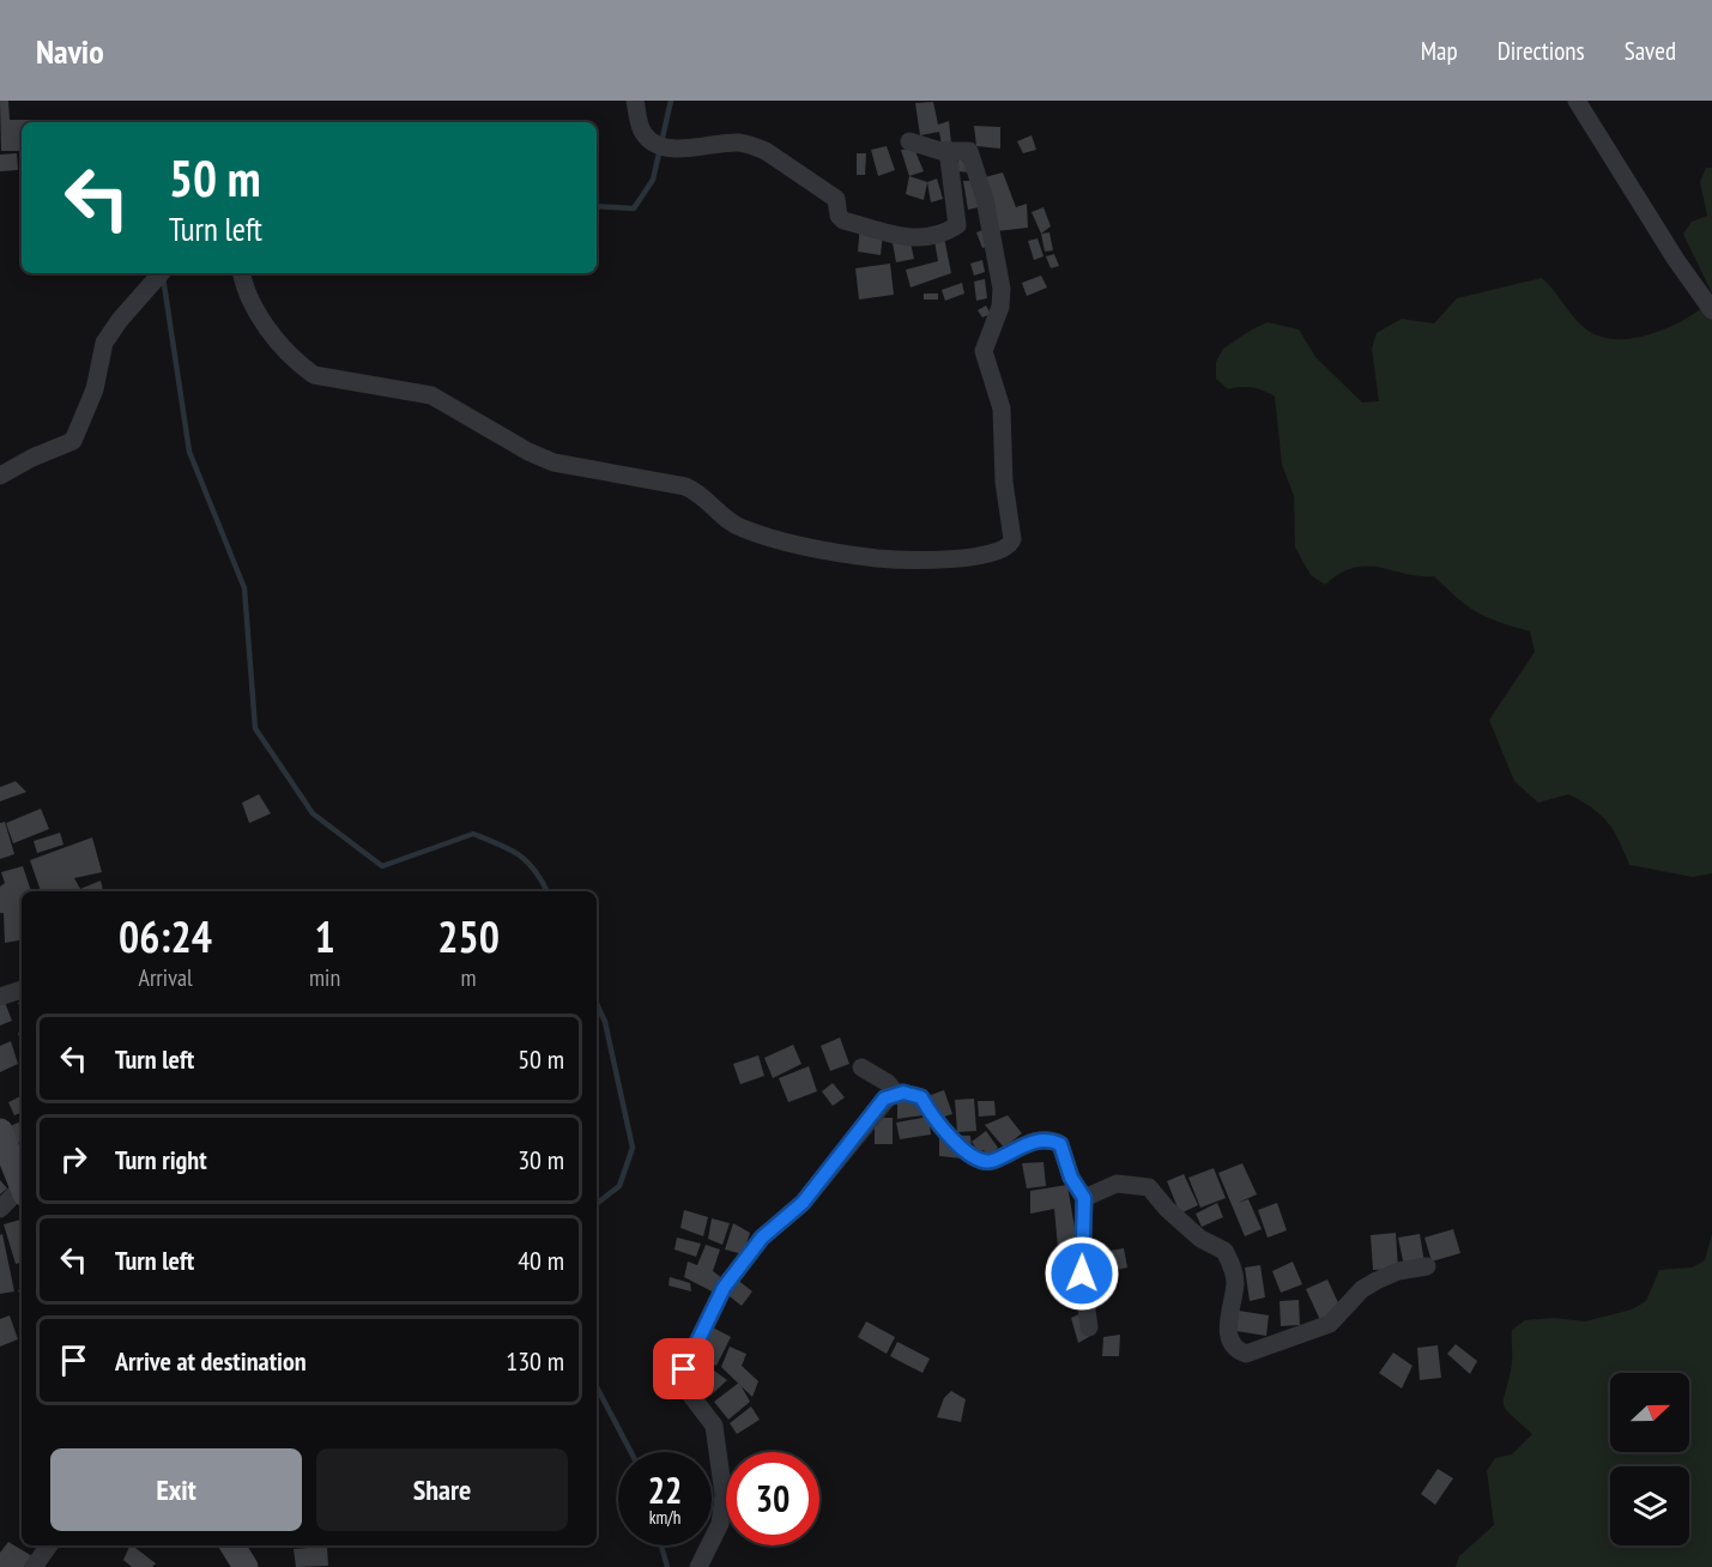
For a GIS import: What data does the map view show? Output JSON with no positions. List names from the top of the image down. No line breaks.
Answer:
{"north":"right","page":{"header":"Navio","nav":["Map","Directions","Saved"],"turn":["50 m","Turn left"],"eta":["06:24","Arrival","1","min","250","m"],"list":[{"name":"Turn left","value":"50 m"},{"name":"Turn right","value":"30 m"},{"name":"Turn left","value":"40 m"},{"name":"Arrive at destination","value":"130 m"}],"buttons":["Exit","Share"],"speed":"22 km/h","limit":"30"}}
